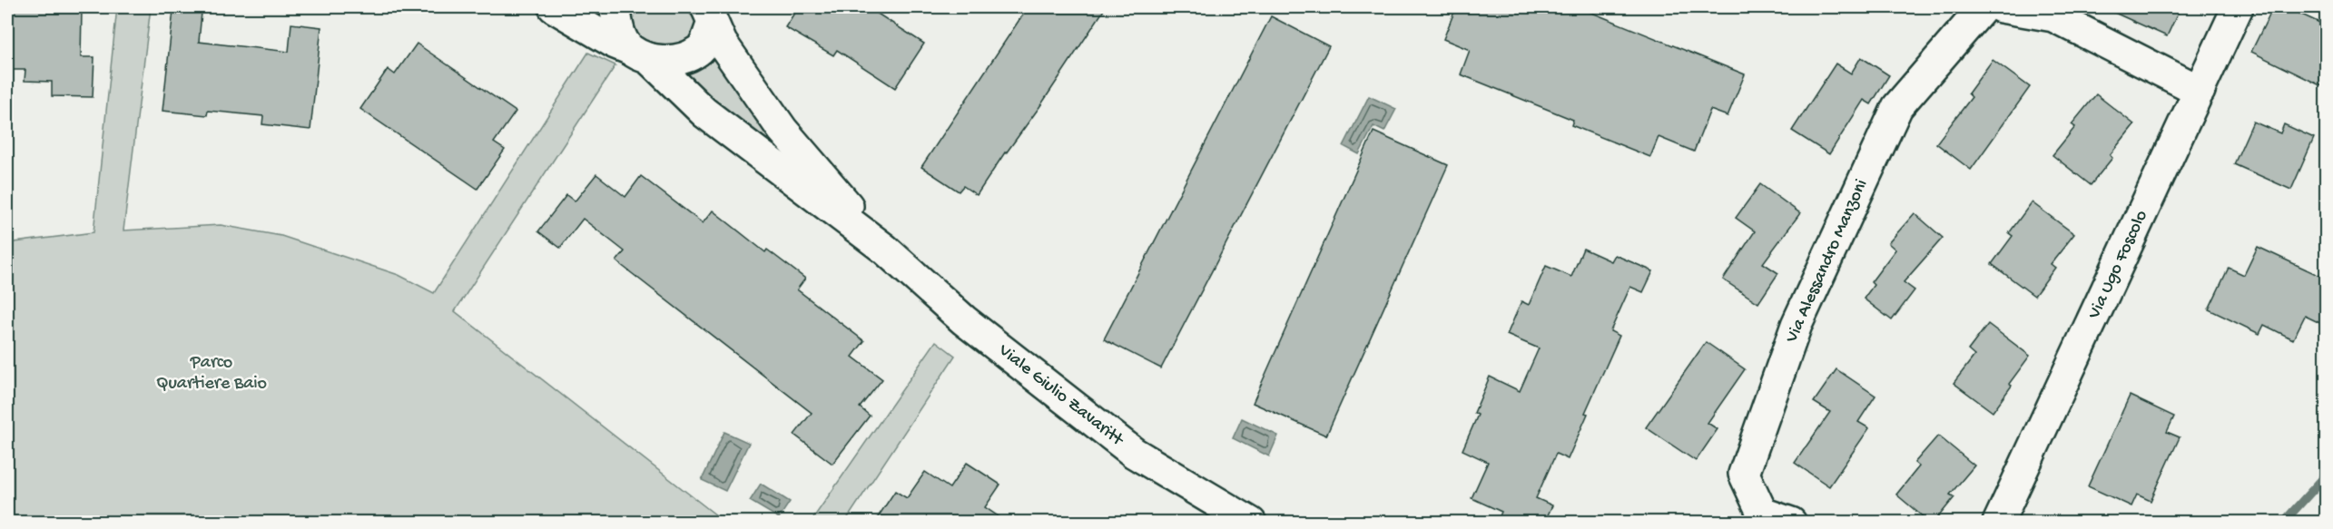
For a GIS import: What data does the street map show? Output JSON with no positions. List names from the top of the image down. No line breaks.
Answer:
{"streets":{"street":["Via Alessandro Manzoni","Via Ugo Foscolo","Viale Giulio Zavaritt"]},"parks":["Parco Quartiere Baio"]}
